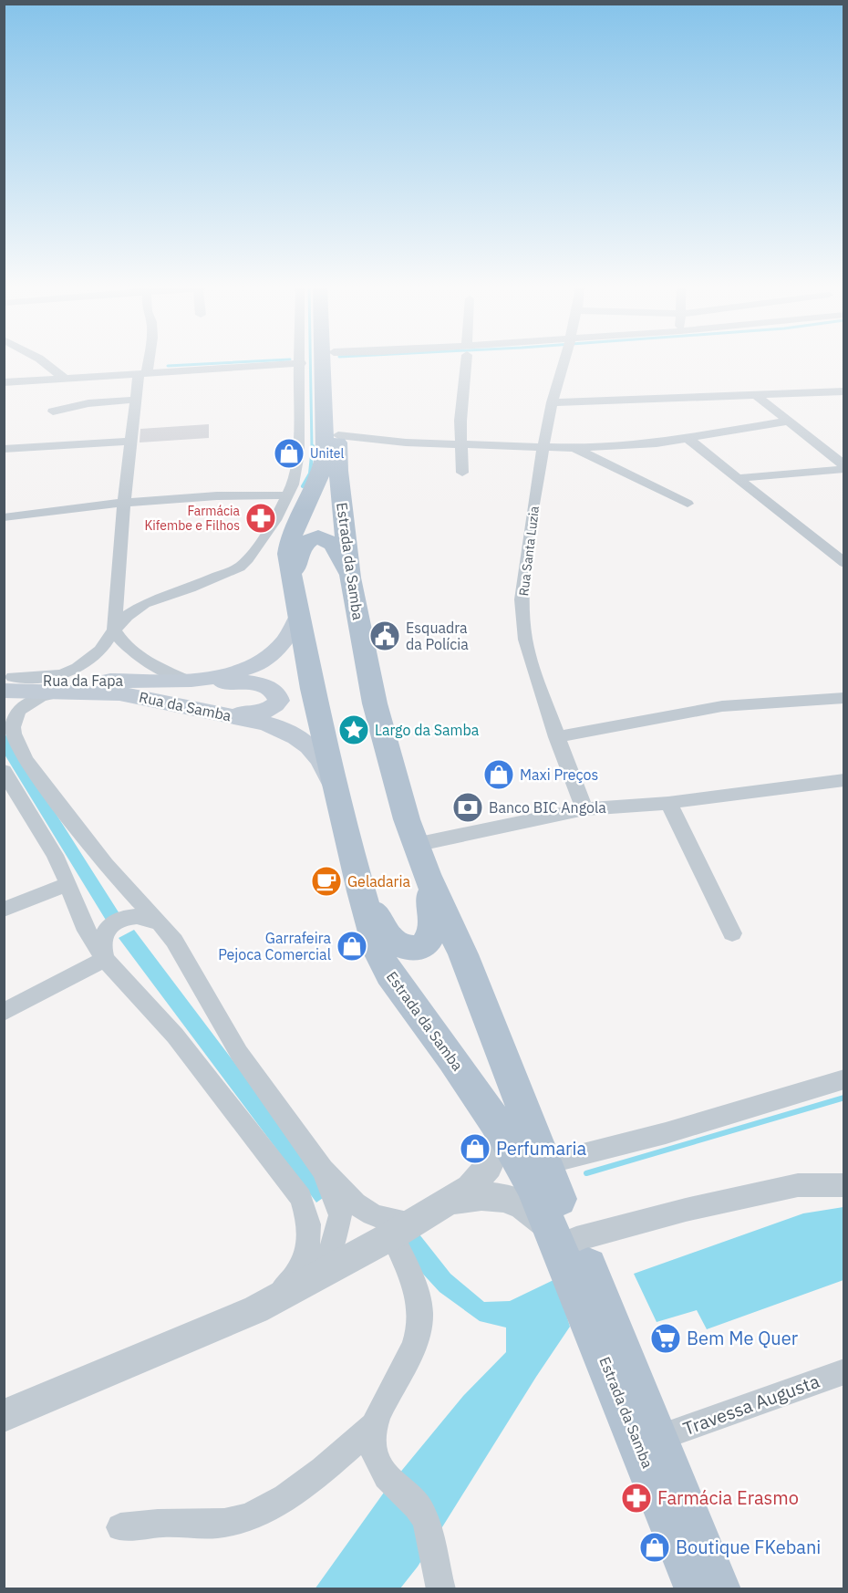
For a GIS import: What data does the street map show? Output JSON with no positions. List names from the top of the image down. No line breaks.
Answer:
{"streets":{"main road":["Estrada da Samba","Rua da Fapa","Rua da Samba"],"street":["Rua Santa Luzia","Travessa Augusta"]},"crossings":[["Estrada da Samba","Rua da Fapa"],["Estrada da Samba","Rua da Samba"],["Estrada da Samba","Travessa Augusta"],["Rua da Fapa","Rua da Samba"]],"places":{"shop":["Unitel","Maxi Preços","Garrafeira Pejoca Comercial","Perfumaria","Boutique FKebani"],"pharmacy":["Farmácia Kifembe e Filhos","Farmácia Erasmo"],"public building":["Esquadra da Polícia"],"place":["Largo da Samba"],"bank":["Banco BIC Angola"],"cafe":["Geladaria"],"supermarket":["Bem Me Quer"]}}
